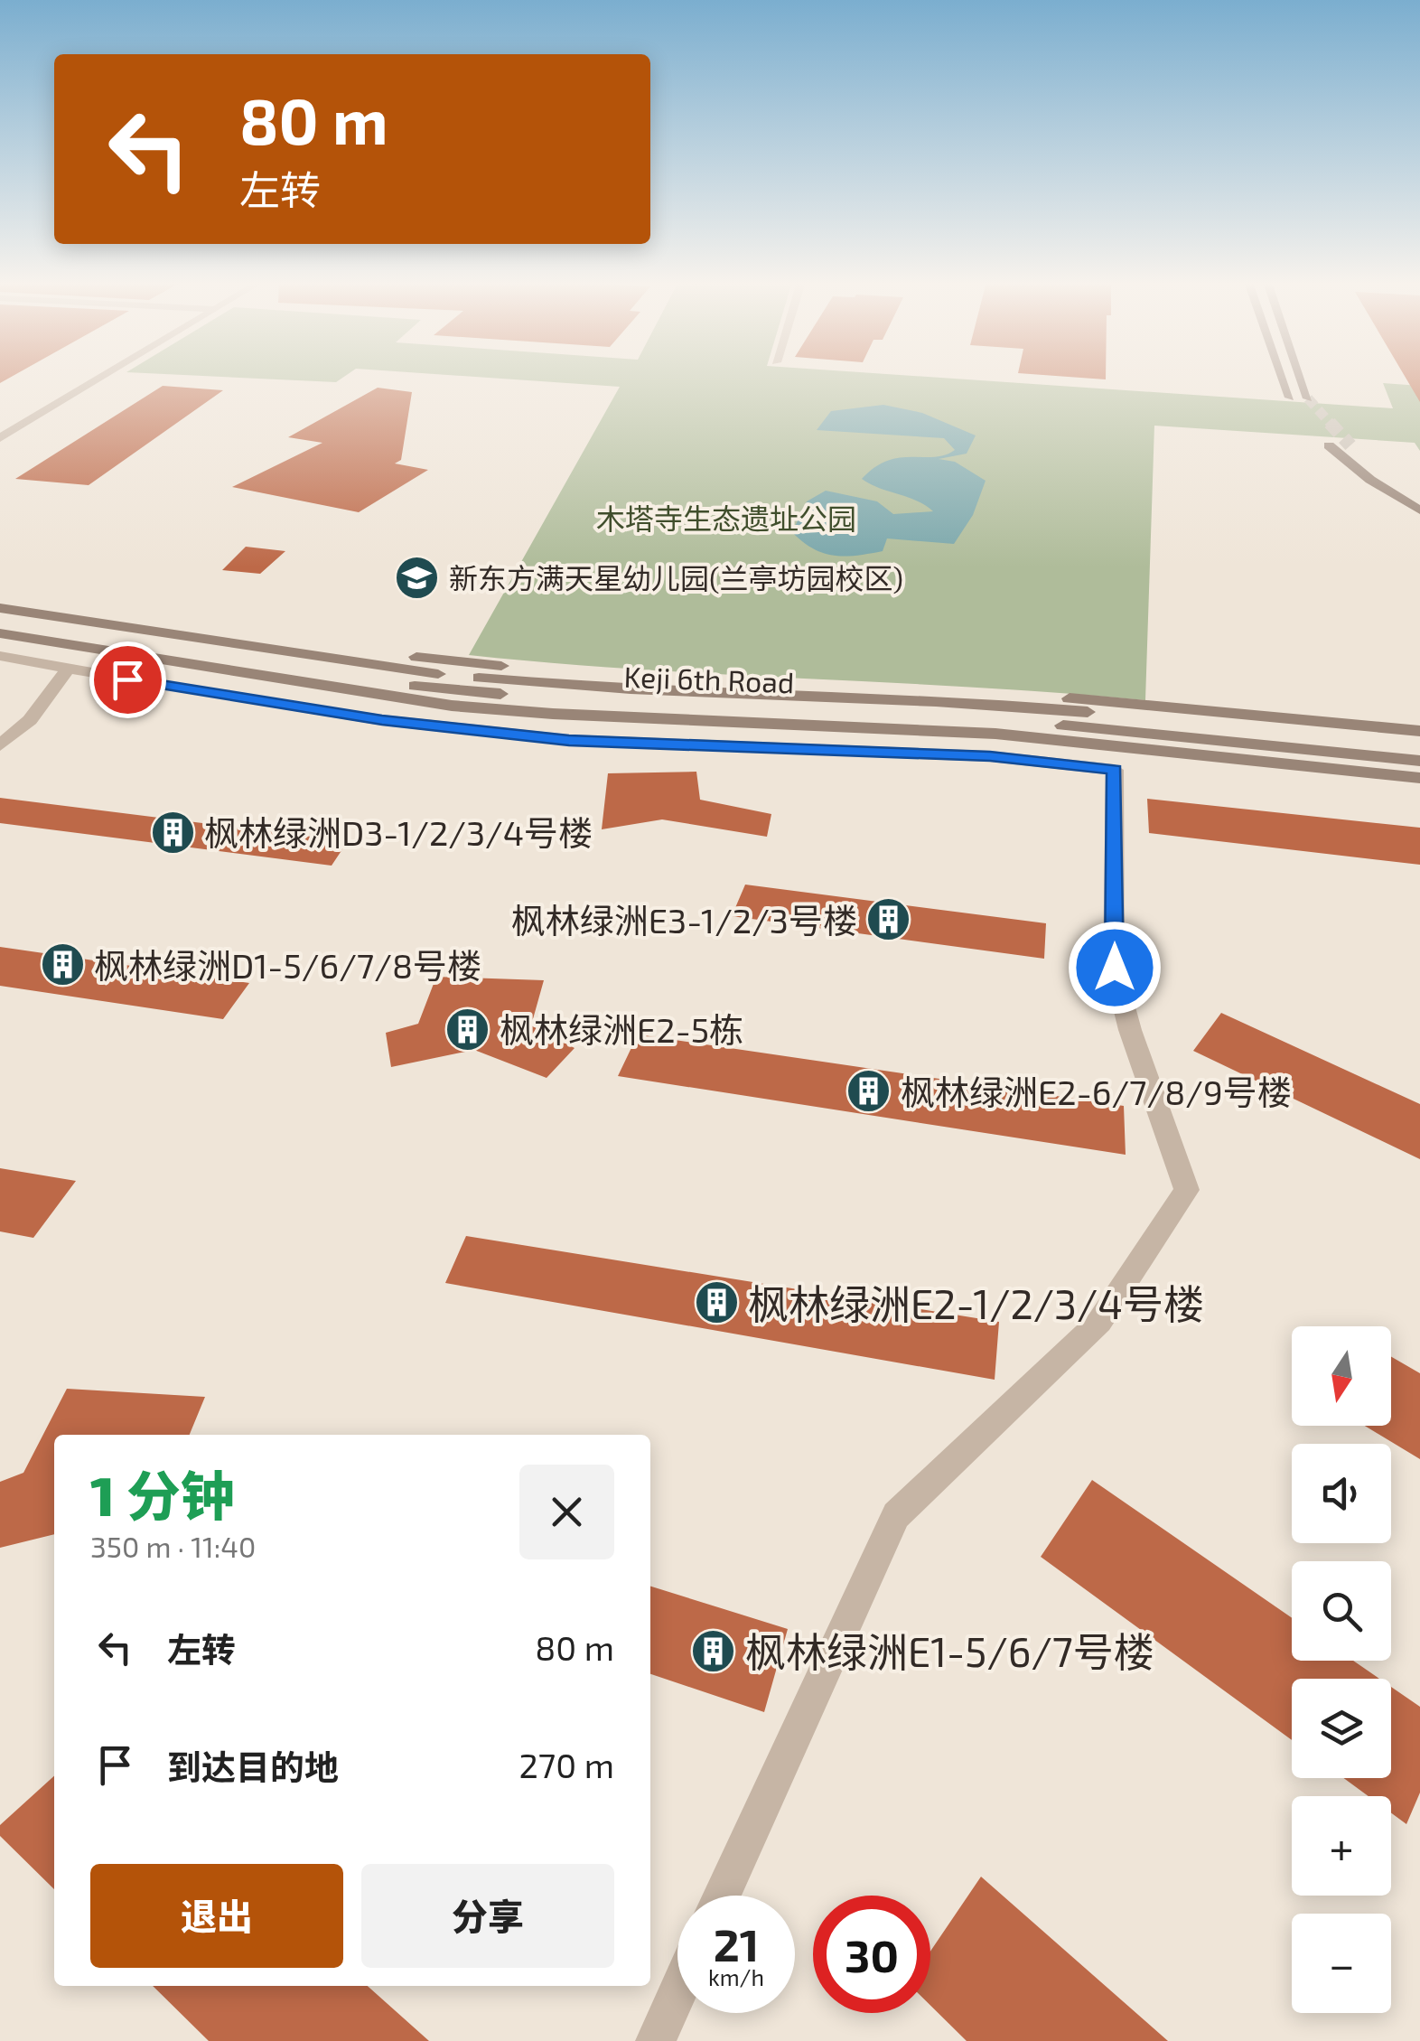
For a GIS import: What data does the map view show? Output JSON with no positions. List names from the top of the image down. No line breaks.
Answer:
{"streets":{"main road":["Keji 6th Road"]},"parks":["木塔寺生态遗址公园"],"places":{"school or university":["新东方满天星幼儿园(兰亭坊园校区)"],"building":["枫林绿洲D3-1/2/3/4号楼","枫林绿洲E3-1/2/3号楼","枫林绿洲D1-5/6/7/8号楼","枫林绿洲E2-5栋","枫林绿洲E2-6/7/8/9号楼","枫林绿洲E2-1/2/3/4号楼","枫林绿洲E1-5/6/7号楼"]},"north":"bottom","page":{"turn":["80 m","左转"],"map_buttons":["+","−"],"heading":["1 分钟","350 m · 11:40"],"list":[{"name":"左转","value":"80 m"},{"name":"到达目的地","value":"270 m"}],"buttons":["退出","分享"],"speed":"21 km/h","limit":"30"}}
